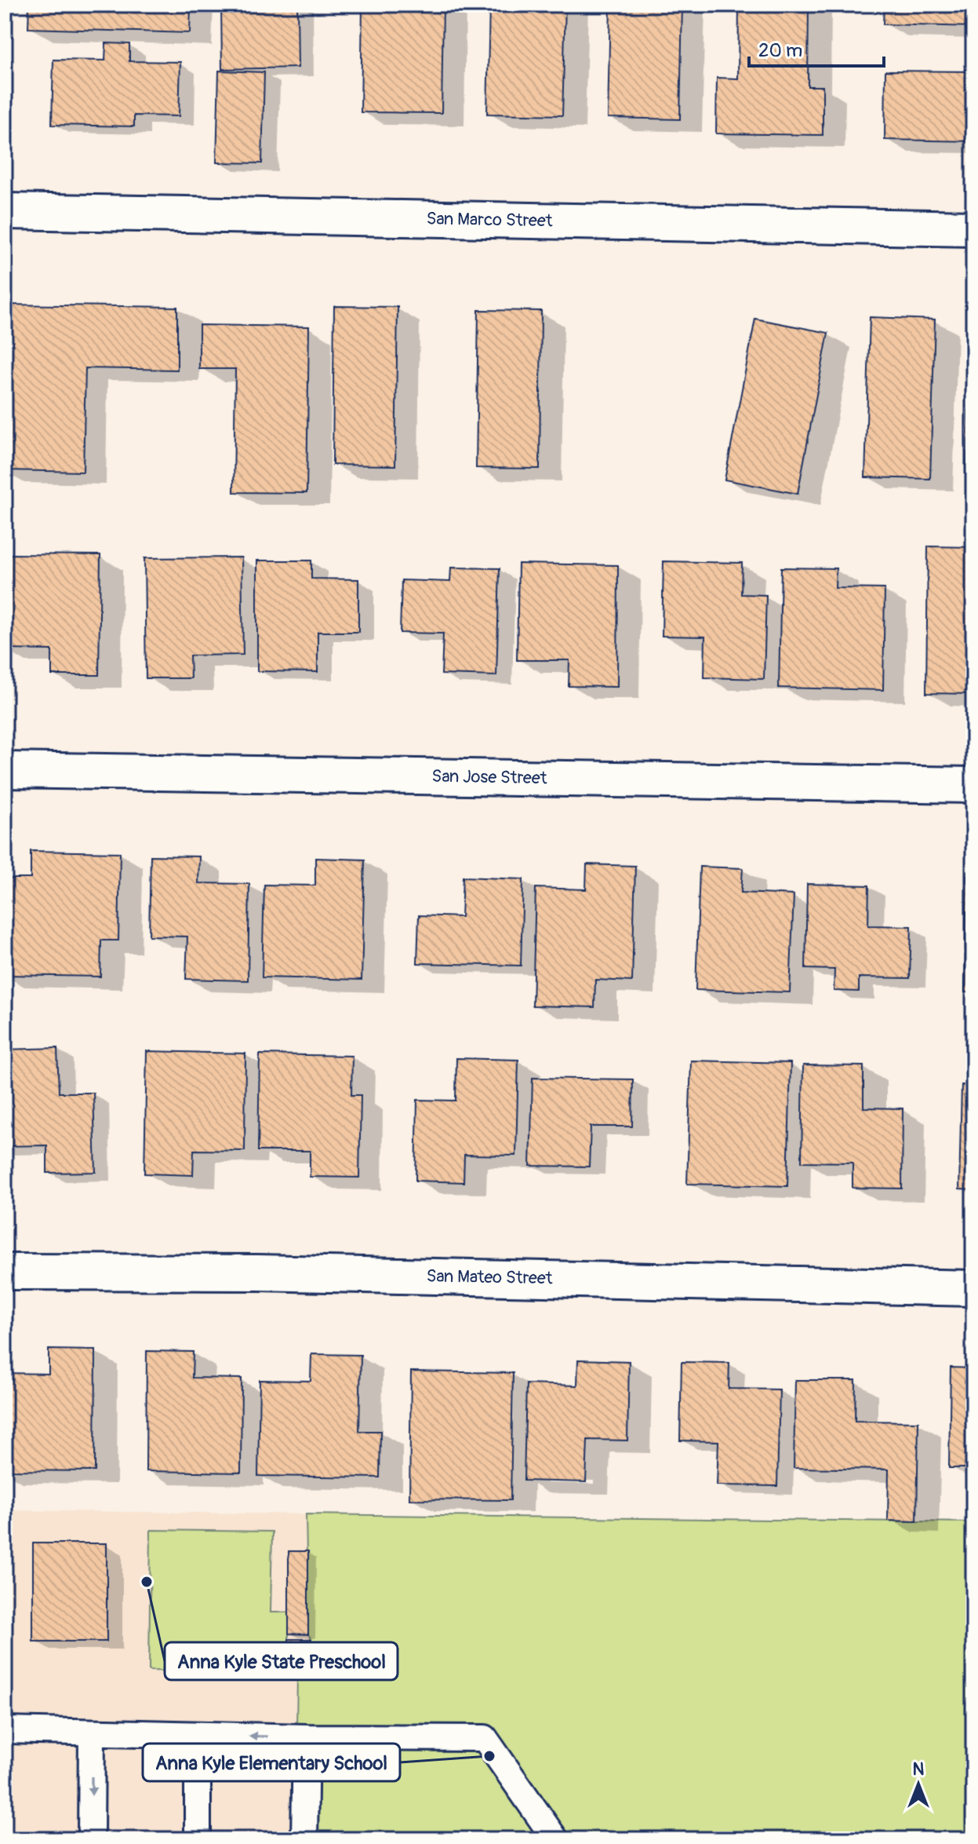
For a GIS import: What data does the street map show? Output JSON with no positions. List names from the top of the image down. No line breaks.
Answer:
{"streets":{"street":["San Marco Street","San Jose Street","San Mateo Street"]},"places":["Anna Kyle State Preschool","Anna Kyle Elementary School"],"scale_bar":"20 m","north":"top"}
